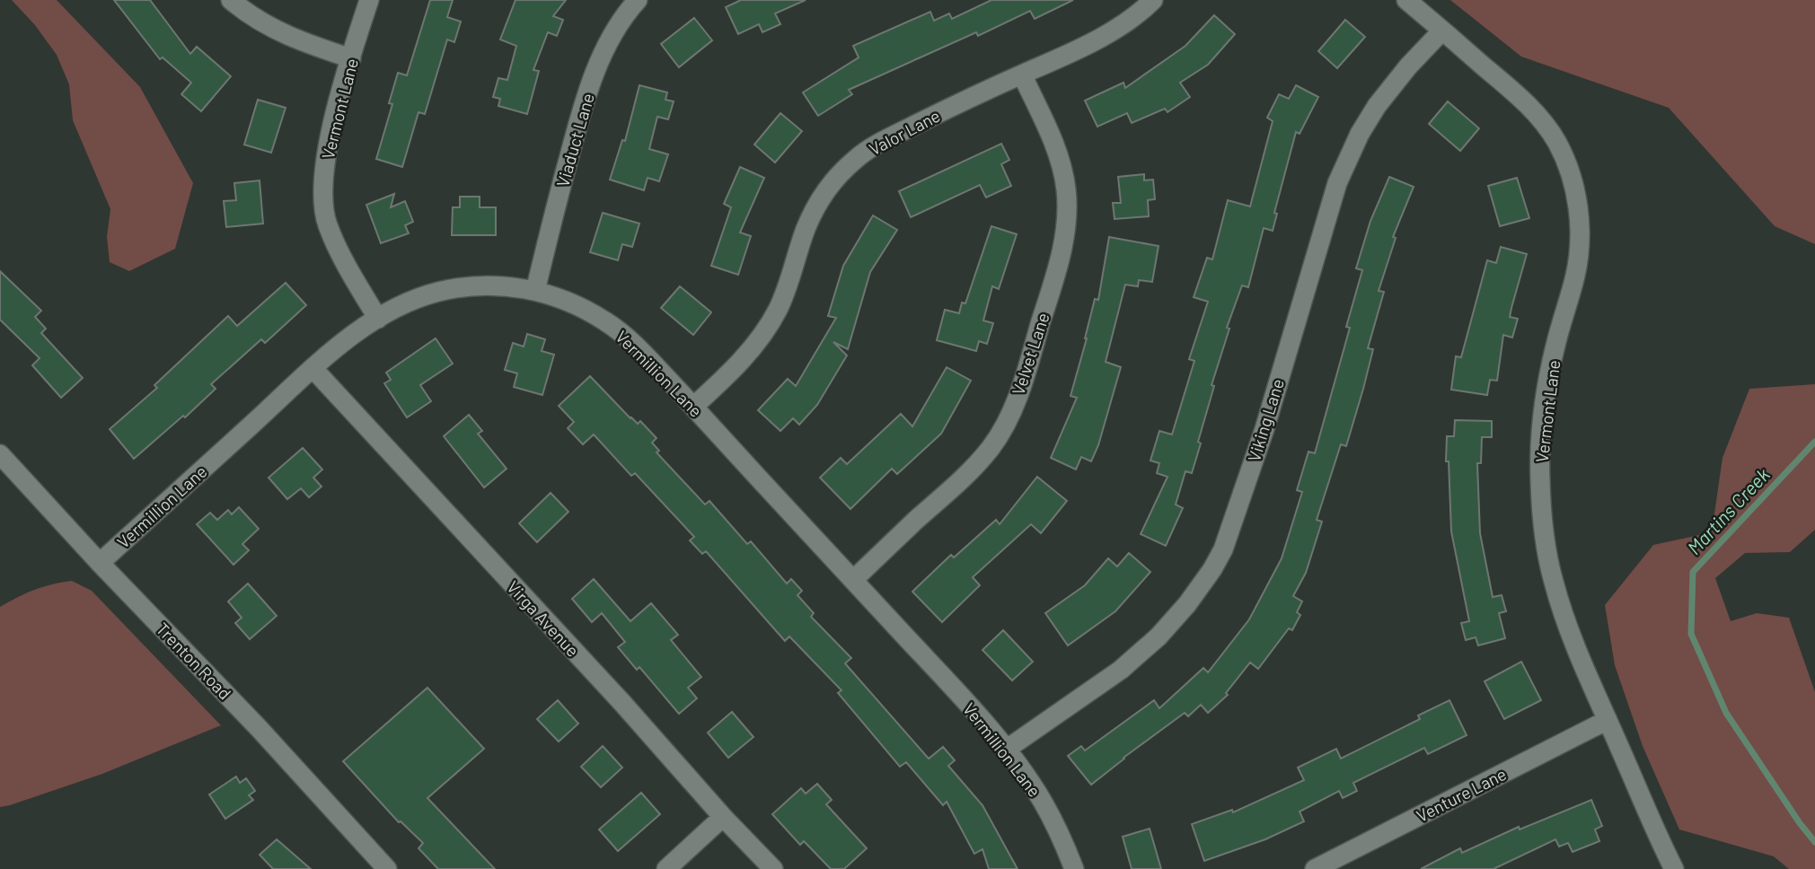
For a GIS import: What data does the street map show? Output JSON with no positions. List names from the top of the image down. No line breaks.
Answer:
{"streets":{"street":["Vermont Lane","Valor Lane","Viaduct Lane","Velvet Lane","Vermillion Lane","Viking Lane","Virga Avenue","Trenton Road","Venture Lane"]},"crossings":[["Vermont Lane","Vermillion Lane"],["Vermont Lane","Viking Lane"],["Vermont Lane","Venture Lane"],["Valor Lane","Velvet Lane"],["Valor Lane","Vermillion Lane"],["Viaduct Lane","Vermillion Lane"],["Velvet Lane","Vermillion Lane"],["Vermillion Lane","Viking Lane"],["Vermillion Lane","Virga Avenue"],["Vermillion Lane","Trenton Road"]],"water":["Martins Creek"]}
